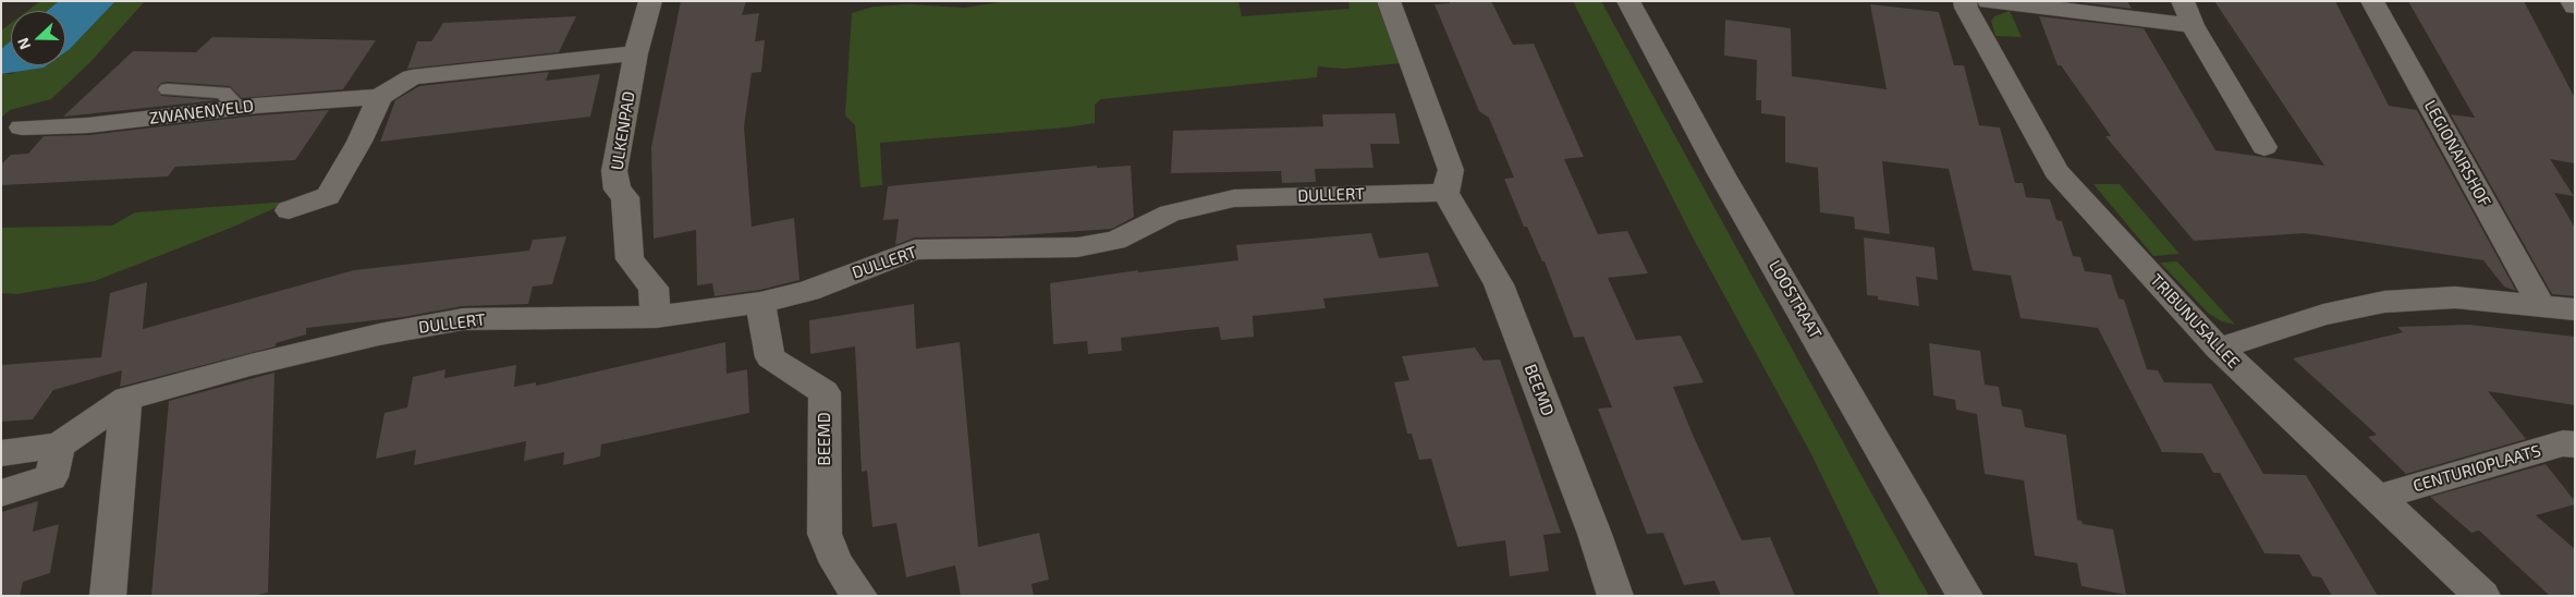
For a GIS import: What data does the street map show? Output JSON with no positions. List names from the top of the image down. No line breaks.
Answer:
{"streets":{"street":["ZWANENVELD","ULKENPAD","LEGIONAIRSHOF","DULLERT","LOOSTRAAT","TRIBUNUSALLEE","BEEMD","CENTURIOPLAATS"]},"crossings":[["ZWANENVELD","ULKENPAD"],["ULKENPAD","DULLERT"],["DULLERT","BEEMD"],["TRIBUNUSALLEE","CENTURIOPLAATS"]],"north":"left"}
